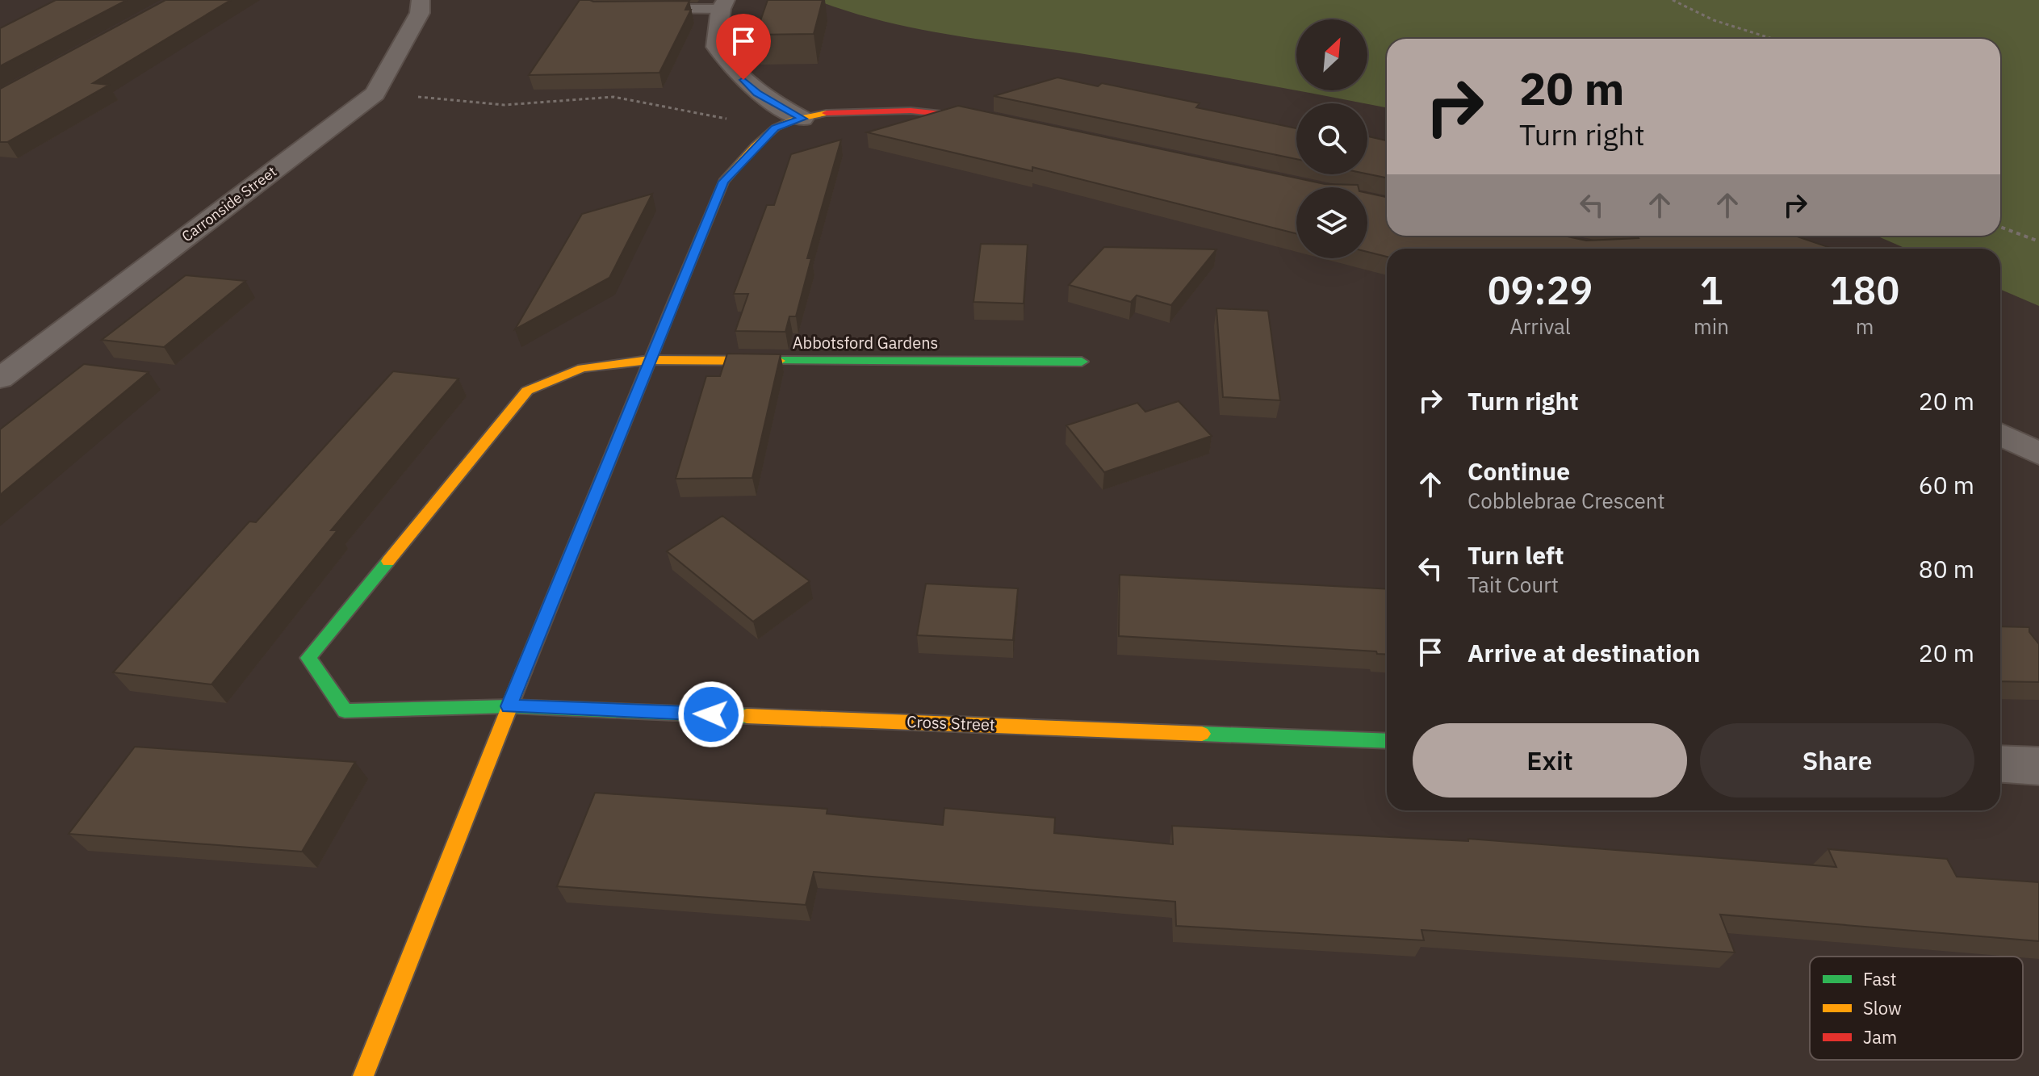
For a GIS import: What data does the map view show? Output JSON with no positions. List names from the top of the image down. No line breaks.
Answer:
{"streets":{"street":["Carronside Street","Abbotsford Gardens","Cross Street"]},"crossings":[["Abbotsford Gardens","Cross Street"]],"legend":["Fast","Slow","Jam"],"north":"top right","page":{"turn":["20 m","Turn right"],"eta":["09:29","Arrival","1","min","180","m"],"list":[{"name":"Turn right","value":"20 m"},{"name":"Continue","note":"Cobblebrae Crescent","value":"60 m"},{"name":"Turn left","note":"Tait Court","value":"80 m"},{"name":"Arrive at destination","value":"20 m"}],"buttons":["Exit","Share"]}}
